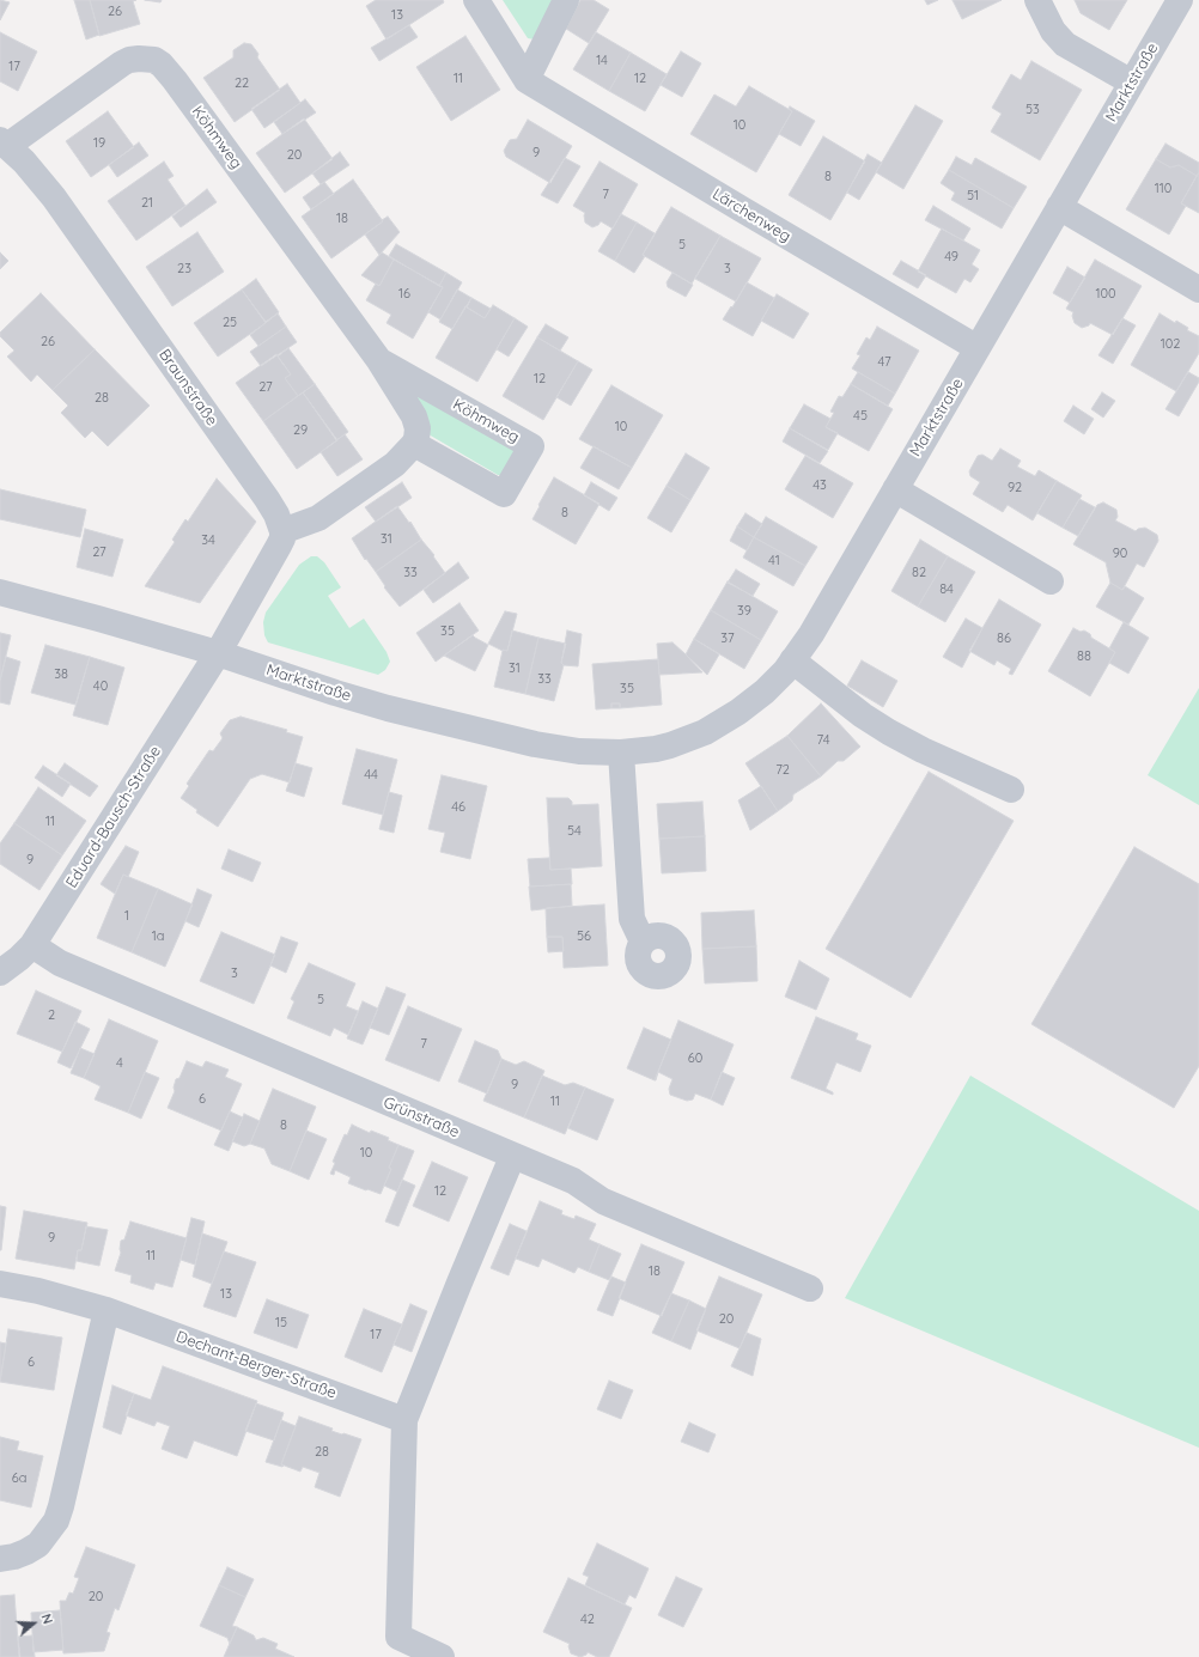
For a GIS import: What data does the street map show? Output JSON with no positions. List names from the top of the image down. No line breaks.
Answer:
{"streets":{"street":["Marktstraße","Köhmweg","Lärchenweg","Braunstraße","Eduard-Bausch-Straße","Grünstraße","Dechant-Berger-Straße"]},"crossings":[["Marktstraße","Lärchenweg"],["Marktstraße","Eduard-Bausch-Straße"],["Köhmweg","Braunstraße"],["Eduard-Bausch-Straße","Grünstraße"]],"house_numbers":["26","13","14","17","11","12","22","53","10","19","9","20","8","110","7","51","21","18","5","49","23","3","16","100","25","26","102","47","12","27","28","45","10","29","43","92","8","31","34","27","90","41","33","82","84","39","35","37","86","88","31","38","33","40","35","74","72","44","46","11","54","9","1","1a","56","3","5","2","7","60","4","9","6","11","8","10","12","9","11","18","13","20","15","17","6","28","6a","20","42"],"north":"right"}
